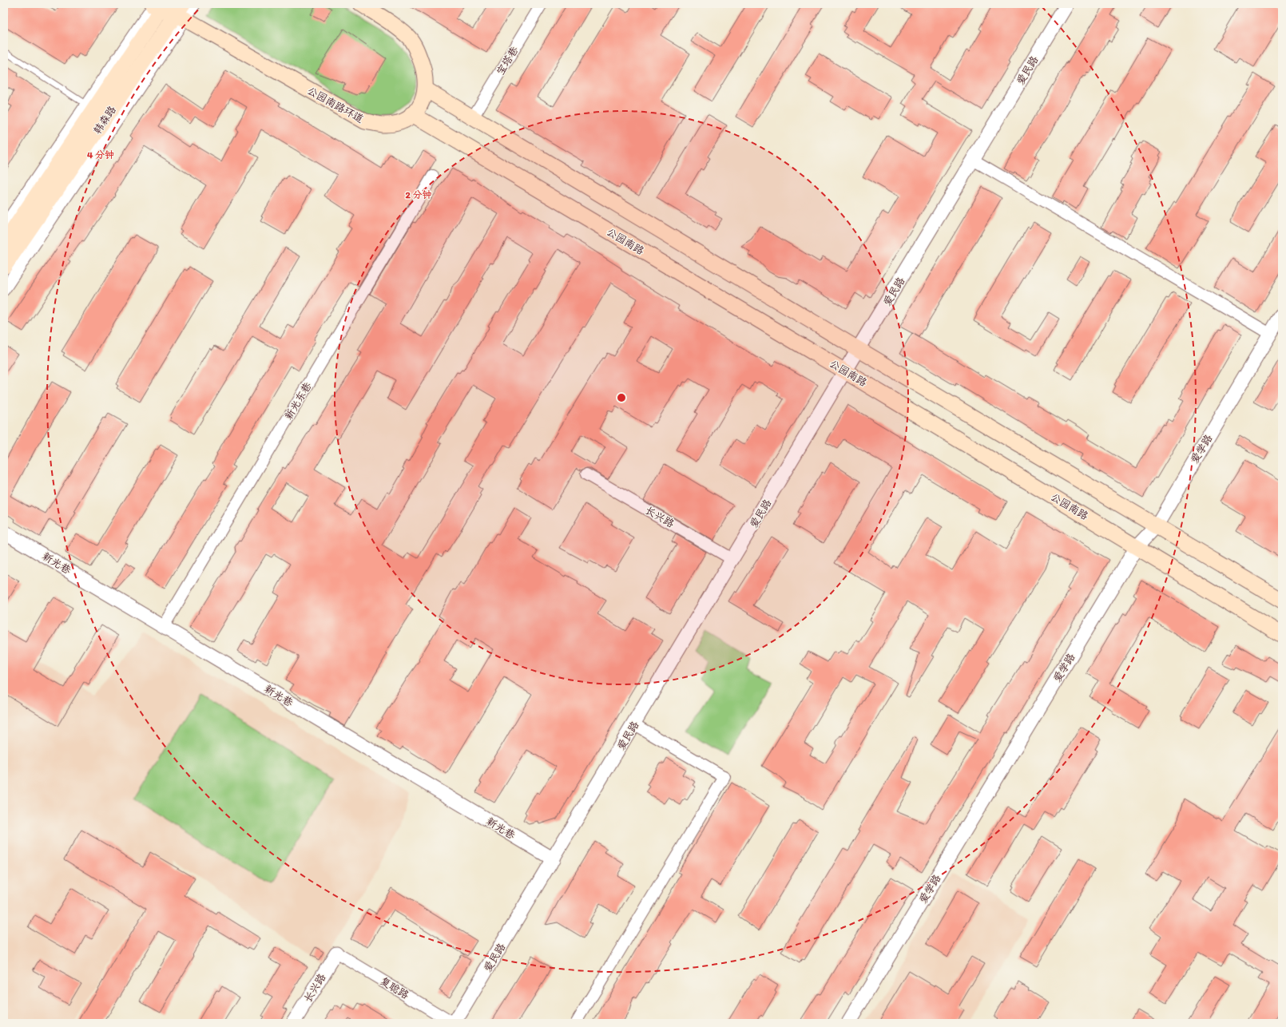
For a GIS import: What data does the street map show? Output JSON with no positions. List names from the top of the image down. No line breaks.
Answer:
{"streets":{"main road":["公园南路环道","韩森路","公园南路"],"street":["宝塔巷","爱民路","新光东巷","爱学路","长兴路","新光巷","复聪路"]},"crossings":[["爱民路","公园南路"],["爱民路","长兴路"],["爱民路","新光巷"],["爱民路","复聪路"],["公园南路环道","韩森路"],["公园南路环道","公园南路"],["公园南路","爱学路"],["新光东巷","新光巷"],["长兴路","复聪路"]],"rings":["4 分钟","2 分钟"]}
